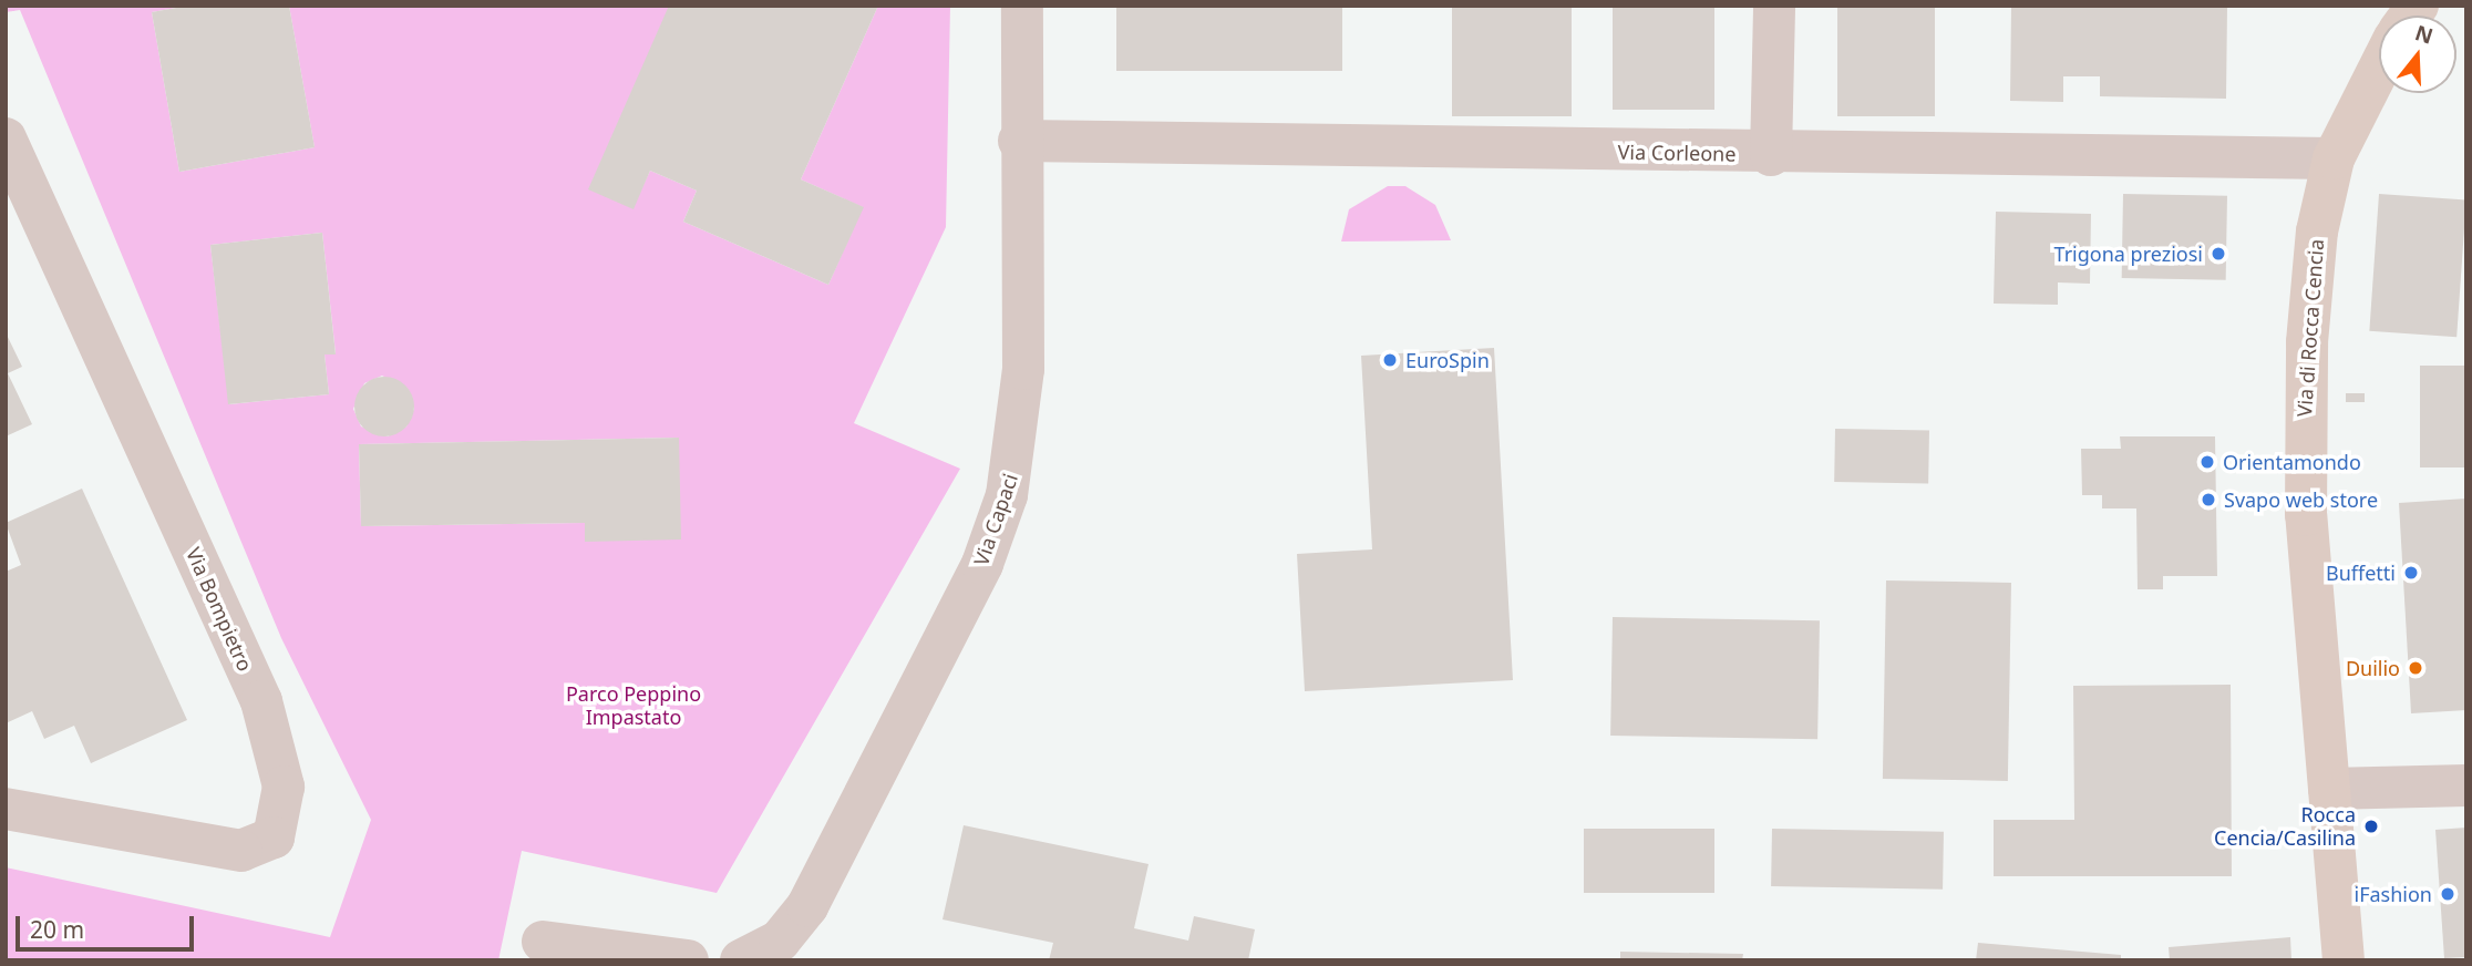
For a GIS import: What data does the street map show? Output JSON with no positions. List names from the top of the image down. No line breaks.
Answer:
{"streets":{"main road":["Via di Rocca Cencia"],"street":["Via Corleone","Via Capaci","Via Bompietro"]},"crossings":[["Via Corleone","Via di Rocca Cencia"],["Via Corleone","Via Capaci"]],"parks":["Parco Peppino Impastato"],"places":["Trigona preziosi","EuroSpin","Orientamondo","Svapo web store","Buffetti","Duilio","Rocca Cencia/Casilina","iFashion"],"scale_bar":"20 m","north":"top"}
